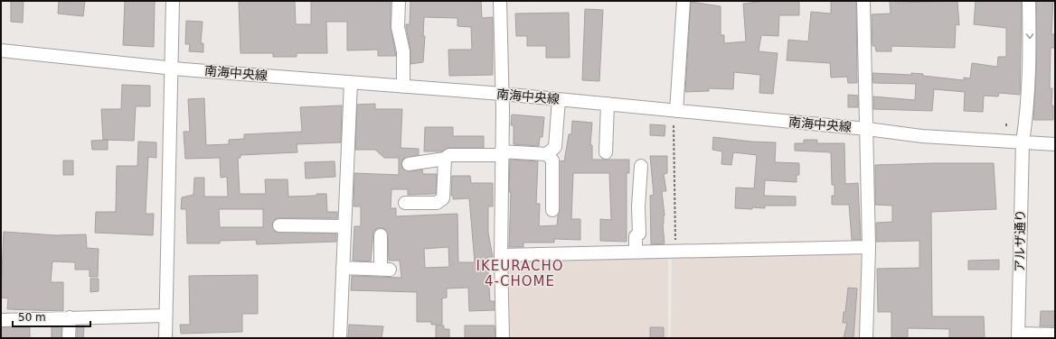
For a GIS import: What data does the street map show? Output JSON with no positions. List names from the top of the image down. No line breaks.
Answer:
{"streets":{"street":["南海中央線","アルザ通り"]},"crossings":[["南海中央線","アルザ通り"]],"one_way":["アルザ通り"],"districts":["IKEURACHO 4-CHOME"],"scale_bar":"50 m"}
